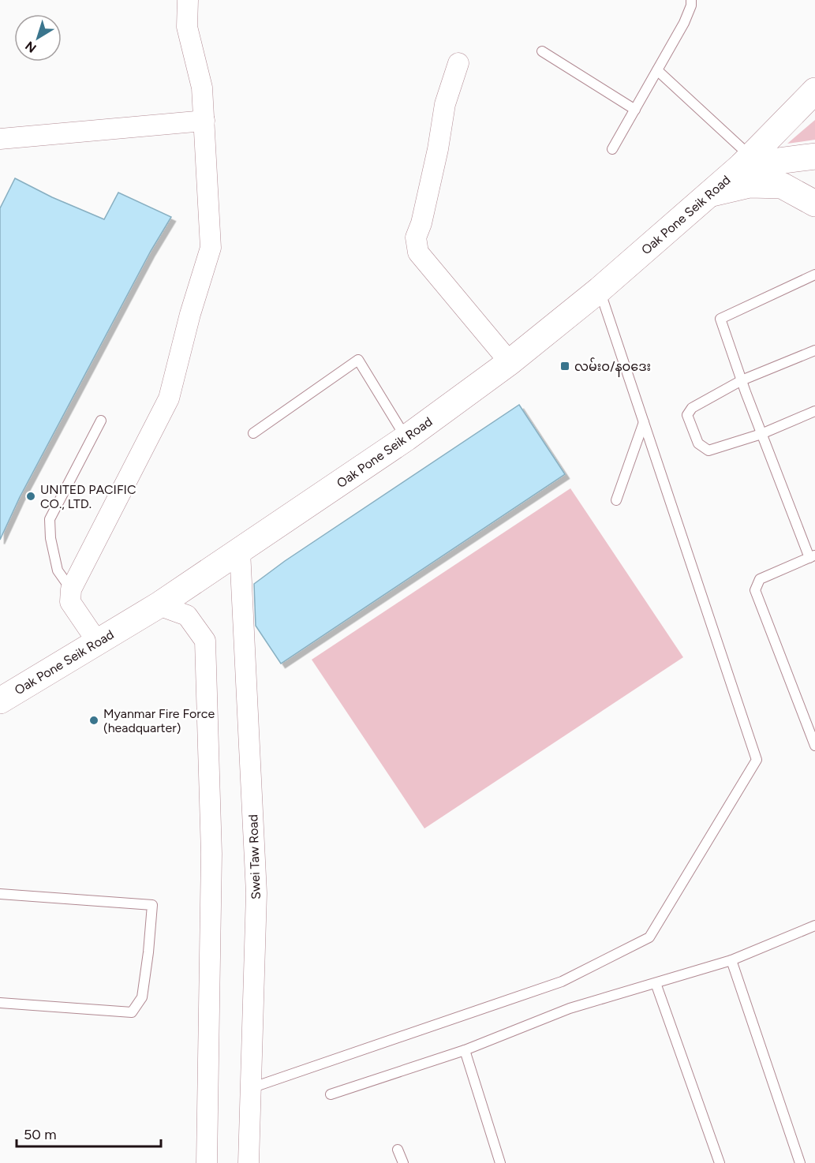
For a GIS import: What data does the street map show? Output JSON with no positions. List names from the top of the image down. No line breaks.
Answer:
{"streets":{"main road":["Oak Pone Seik Road"],"street":["Swei Taw Road"]},"crossings":[["Oak Pone Seik Road","Swei Taw Road"]],"places":{"transit":["လမ်းဝ/နဝဒေး"],"other":["UNITED PACIFIC CO., LTD.","Myanmar Fire Force (headquarter)"]},"scale_bar":"50 m","north":"bottom left"}
